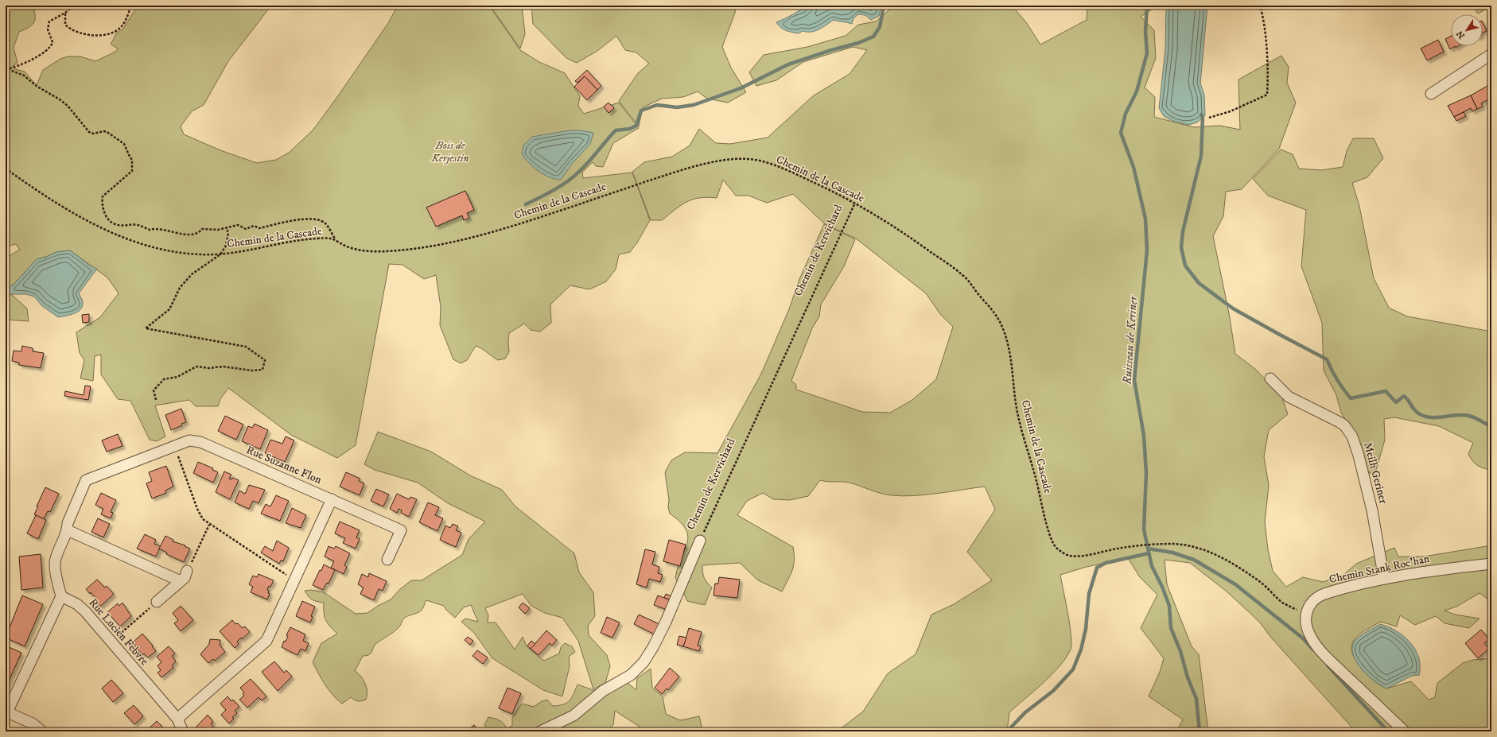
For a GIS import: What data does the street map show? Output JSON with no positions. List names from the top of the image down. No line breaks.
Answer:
{"streets":{"street":["Chemin de Kervichard","Rue Suzanne Flon","Meilh Geriner","Chemin Stank Roc'han","Rue Lucien Febvre"],"path":["Chemin de la Cascade"]},"crossings":[["Chemin de la Cascade","Chemin de Kervichard"],["Chemin de la Cascade","Chemin Stank Roc'han"],["Rue Suzanne Flon","Rue Lucien Febvre"],["Meilh Geriner","Chemin Stank Roc'han"]],"water":["Ruisseau de Keriner"],"parks":["Bois de Kerjestin"],"north":"bottom left"}
